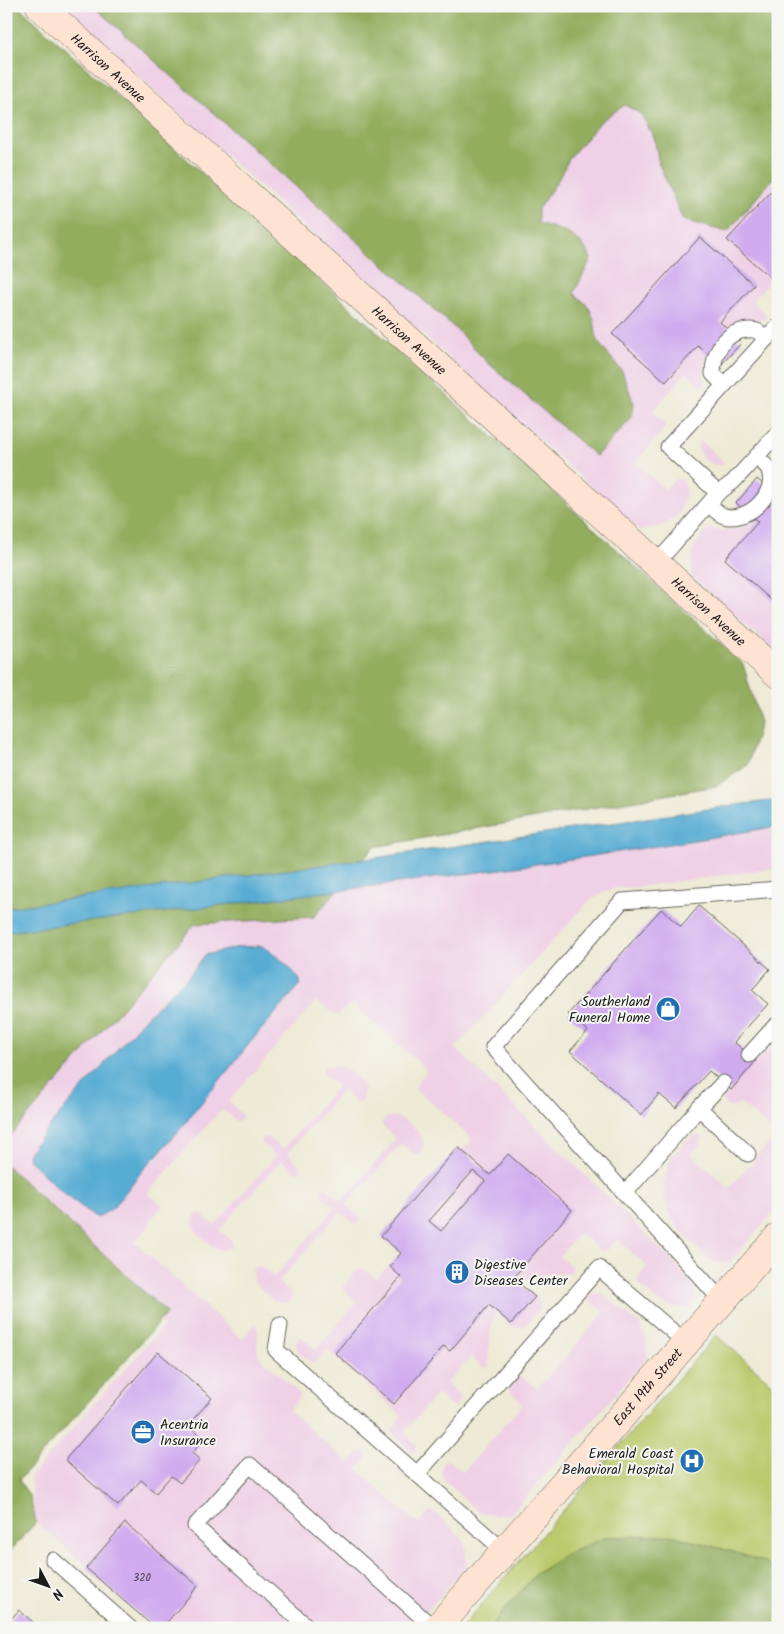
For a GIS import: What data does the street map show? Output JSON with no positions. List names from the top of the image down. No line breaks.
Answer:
{"streets":{"street":["Harrison Avenue","East 19th Street"]},"places":{"shop":["Southerland Funeral Home"],"building":["Digestive Diseases Center"],"office":["Acentria Insurance"],"hospital":["Emerald Coast Behavioral Hospital"]},"house_numbers":["320"],"north":"bottom right"}
